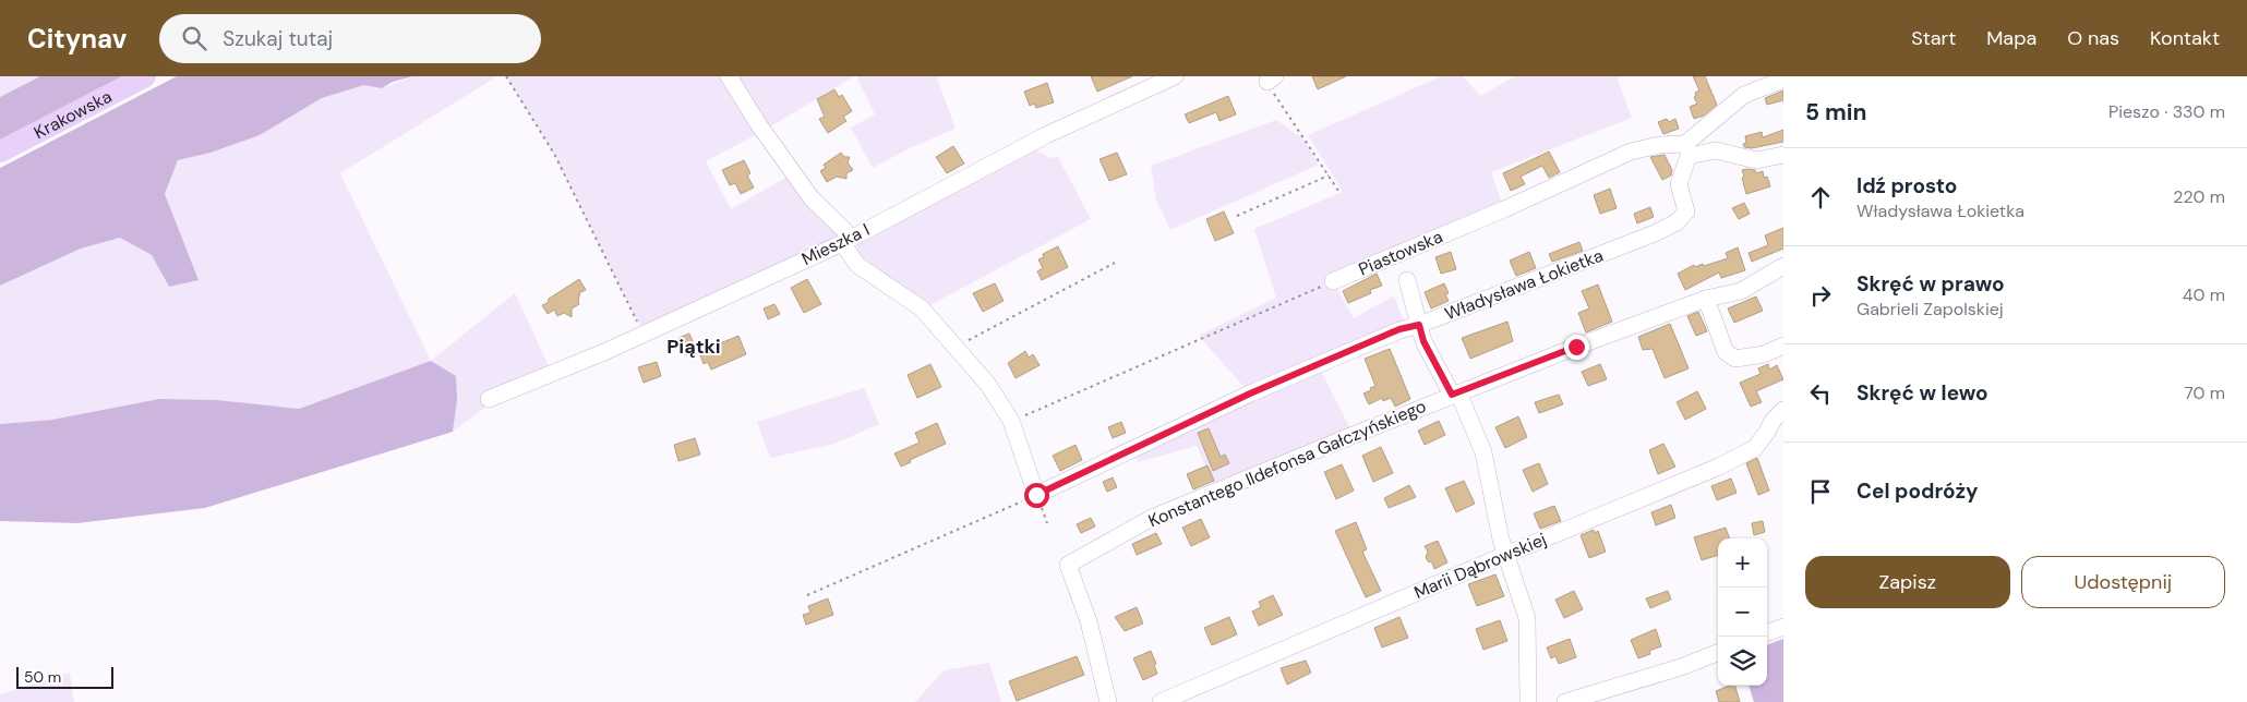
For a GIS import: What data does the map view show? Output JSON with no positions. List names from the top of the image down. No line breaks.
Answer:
{"streets":{"main road":["Krakowska"],"street":["Mieszka I","Piastowska","Władysława Łokietka","Konstantego Ildefonsa Gałczyńskiego","Marii Dąbrowskiej"]},"crossings":[["Piastowska","Władysława Łokietka"]],"districts":["Piątki"],"scale_bar":"50 m","page":{"header":"Citynav","search":"Szukaj tutaj","nav":["Start","Mapa","O nas","Kontakt"],"heading":["5 min","Pieszo · 330 m"],"list":[["Idź prosto","Władysława Łokietka","220 m"],["Skręć w prawo","Gabrieli Zapolskiej","40 m"],["Skręć w lewo","70 m"],"Cel podróży"],"map_buttons":["+","−"],"buttons":["Zapisz","Udostępnij"],"scale":"50 m"}}
